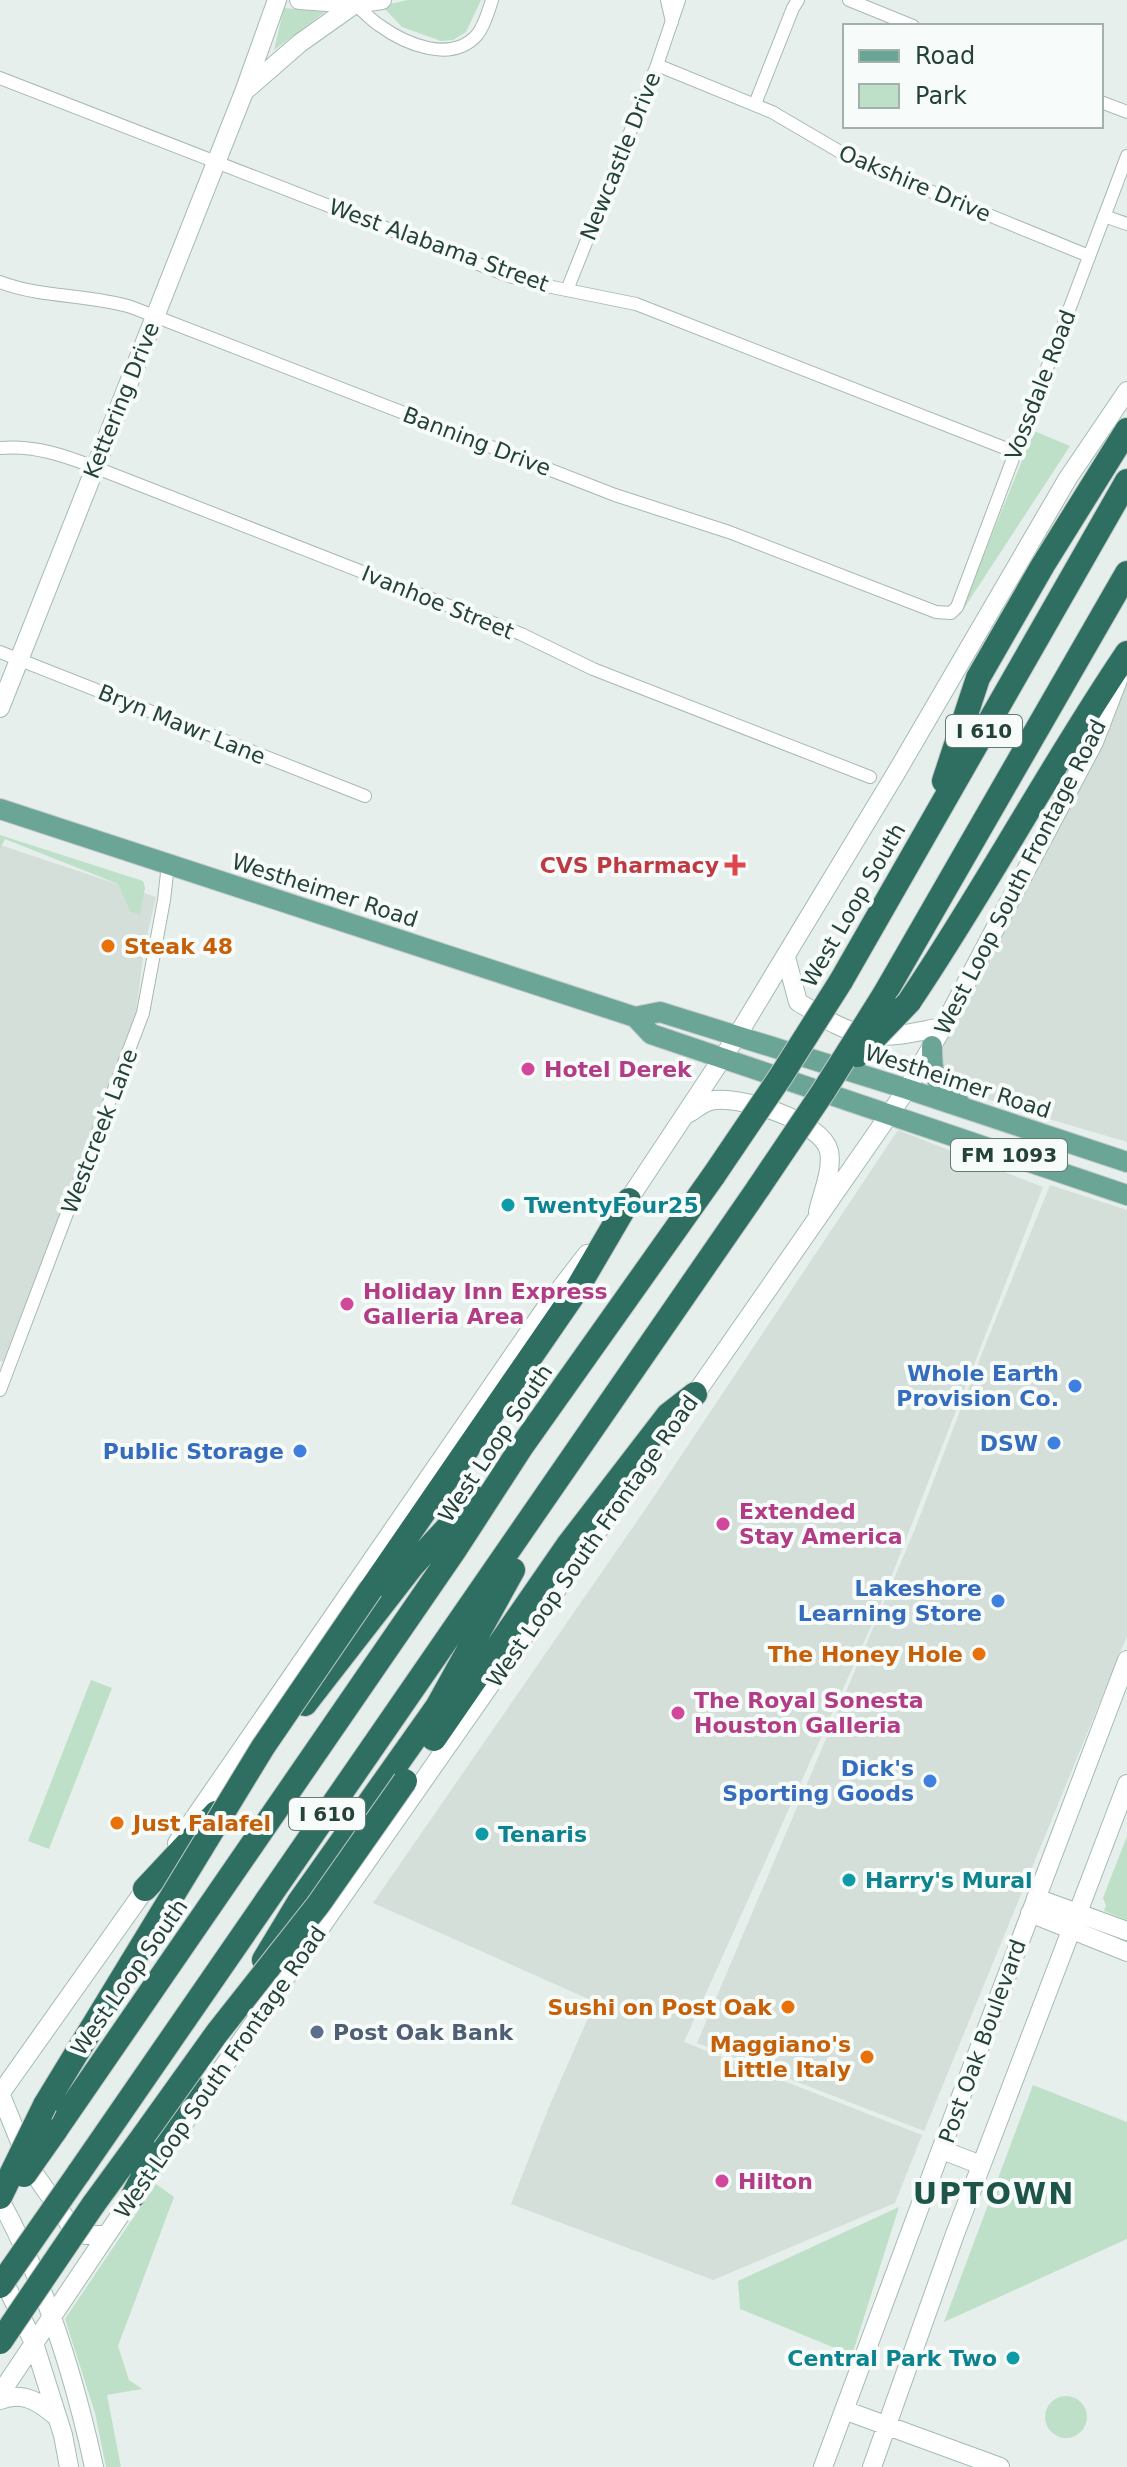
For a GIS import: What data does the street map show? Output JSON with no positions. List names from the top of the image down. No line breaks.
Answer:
{"streets":{"highway":["I 610","West Loop South"],"main road":["Kettering Drive","West Loop South Frontage Road","Westheimer Road","FM 1093","Post Oak Boulevard"],"street":["Newcastle Drive","Oakshire Drive","West Alabama Street","Vossdale Road","Banning Drive","Ivanhoe Street","Bryn Mawr Lane","Westcreek Lane"]},"crossings":[["Newcastle Drive","Oakshire Drive"],["Newcastle Drive","West Alabama Street"],["Oakshire Drive","Vossdale Road"],["West Alabama Street","Vossdale Road"],["West Alabama Street","Kettering Drive"],["Vossdale Road","Banning Drive"],["Kettering Drive","Banning Drive"],["Kettering Drive","Ivanhoe Street"],["Kettering Drive","Bryn Mawr Lane"],["West Loop South Frontage Road","Westheimer Road"],["Westheimer Road","Westcreek Lane"]],"districts":["UPTOWN"],"places":{"health":["CVS Pharmacy"],"other":["Steak 48","Hotel Derek","TwentyFour25","Holiday Inn Express Galleria Area","Whole Earth Provision Co.","DSW","Public Storage","Extended Stay America","Lakeshore Learning Store","The Honey Hole","The Royal Sonesta Houston Galleria","Dick's Sporting Goods","Just Falafel","Tenaris","Harry's Mural","Sushi on Post Oak","Post Oak Bank","Maggiano's Little Italy","Hilton","Central Park Two"]},"legend":["Road","Park"]}
